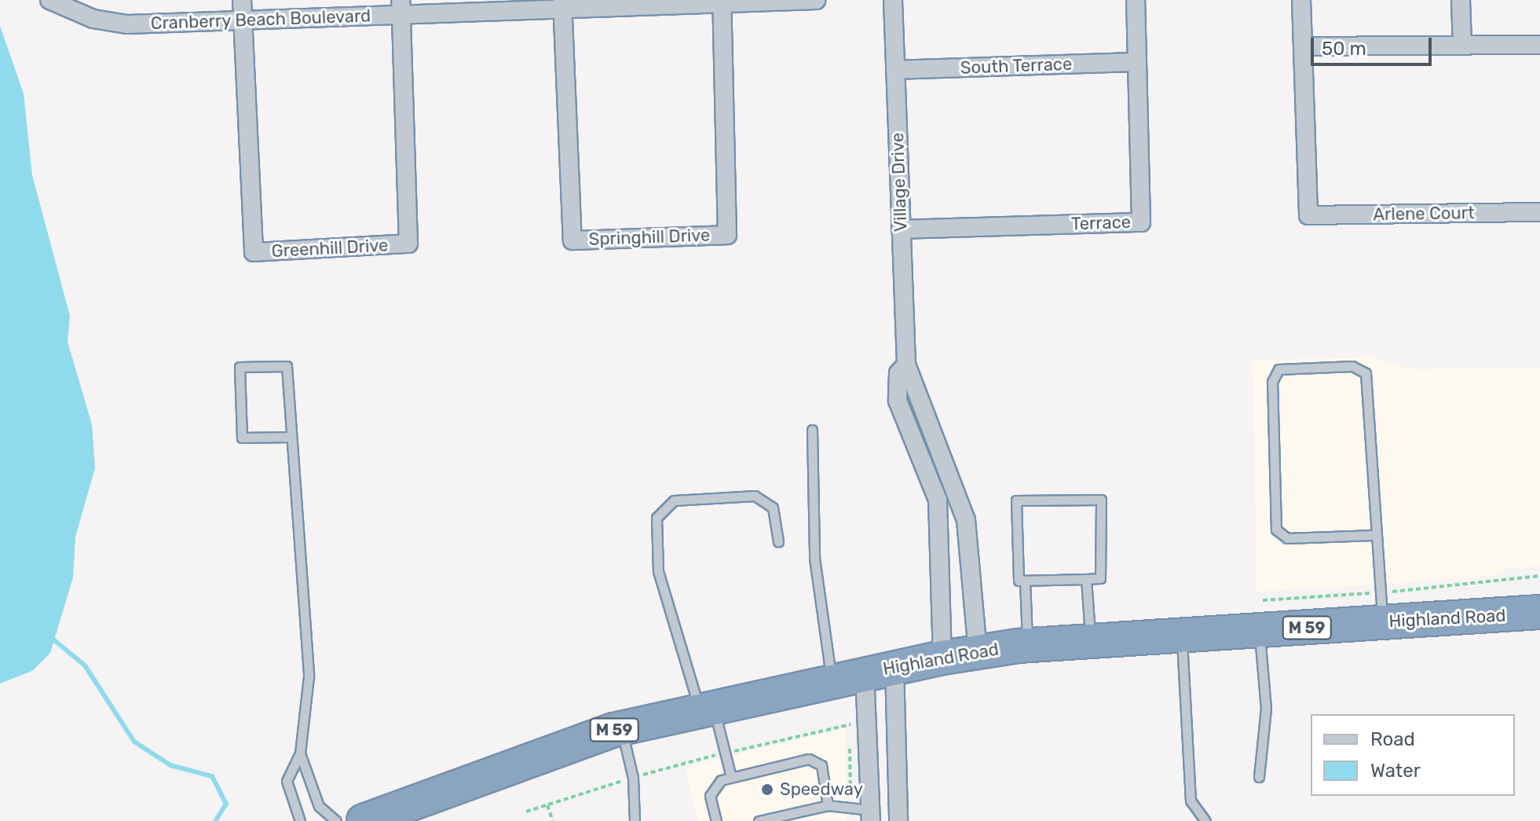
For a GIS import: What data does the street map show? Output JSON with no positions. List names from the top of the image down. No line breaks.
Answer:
{"streets":{"highway":["Highland Road","M 59"],"street":["Cranberry Beach Boulevard","South Terrace","Village Drive","Arlene Court","Terrace","Springhill Drive","Greenhill Drive"]},"crossings":[["Cranberry Beach Boulevard","Springhill Drive"],["Cranberry Beach Boulevard","Greenhill Drive"],["South Terrace","Village Drive"],["South Terrace","Terrace"],["Village Drive","Terrace"],["Village Drive","Highland Road"]],"places":["Speedway"],"legend":["Road","Water"],"scale_bar":"50 m"}
